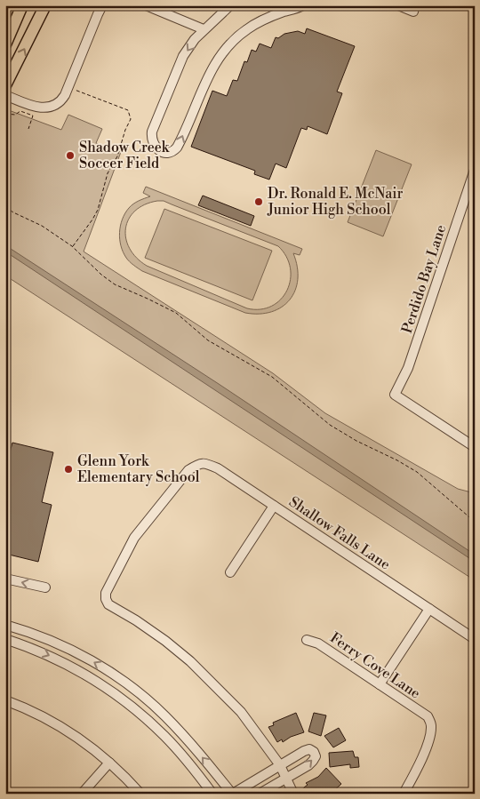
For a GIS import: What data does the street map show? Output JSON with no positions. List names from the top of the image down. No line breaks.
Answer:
{"streets":{"street":["Perdido Bay Lane","Shallow Falls Lane","Ferry Cove Lane"]},"places":["Shadow Creek Soccer Field","Dr. Ronald E. McNair Junior High School","Glenn York Elementary School"]}
